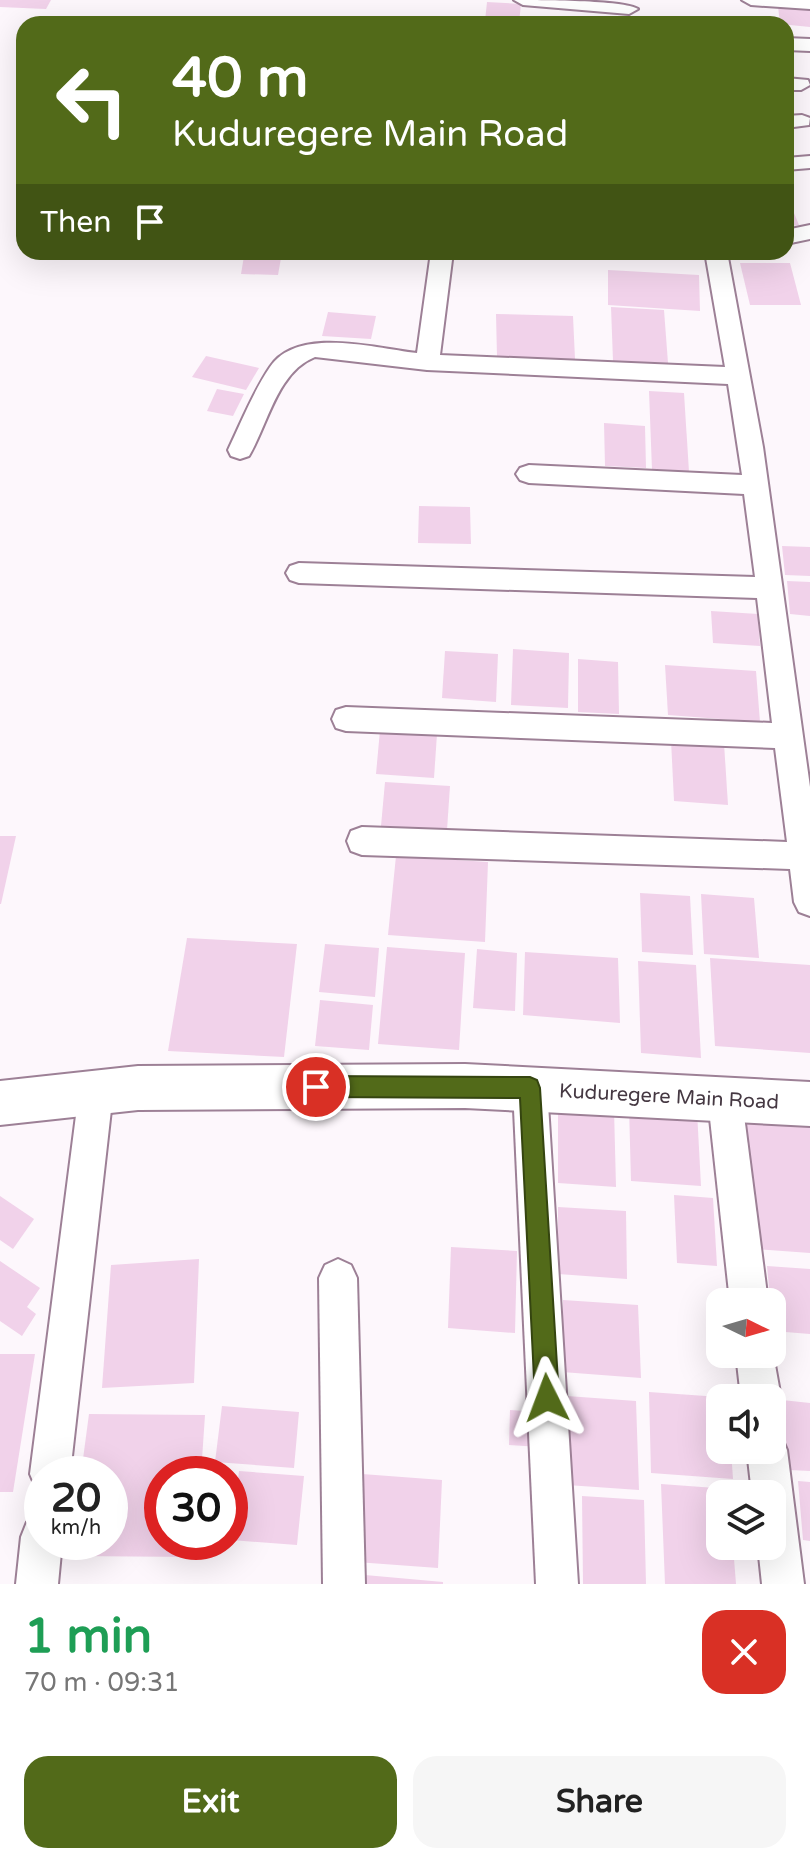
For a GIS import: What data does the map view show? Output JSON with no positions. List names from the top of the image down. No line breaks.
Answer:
{"streets":{"street":["Kuduregere Main Road"]},"north":"right","page":{"turn":["40 m","Kuduregere Main Road"],"then":"Then","speed":"20 km/h","limit":"30","heading":["1 min","70 m · 09:31"],"buttons":["Exit","Share"]}}
